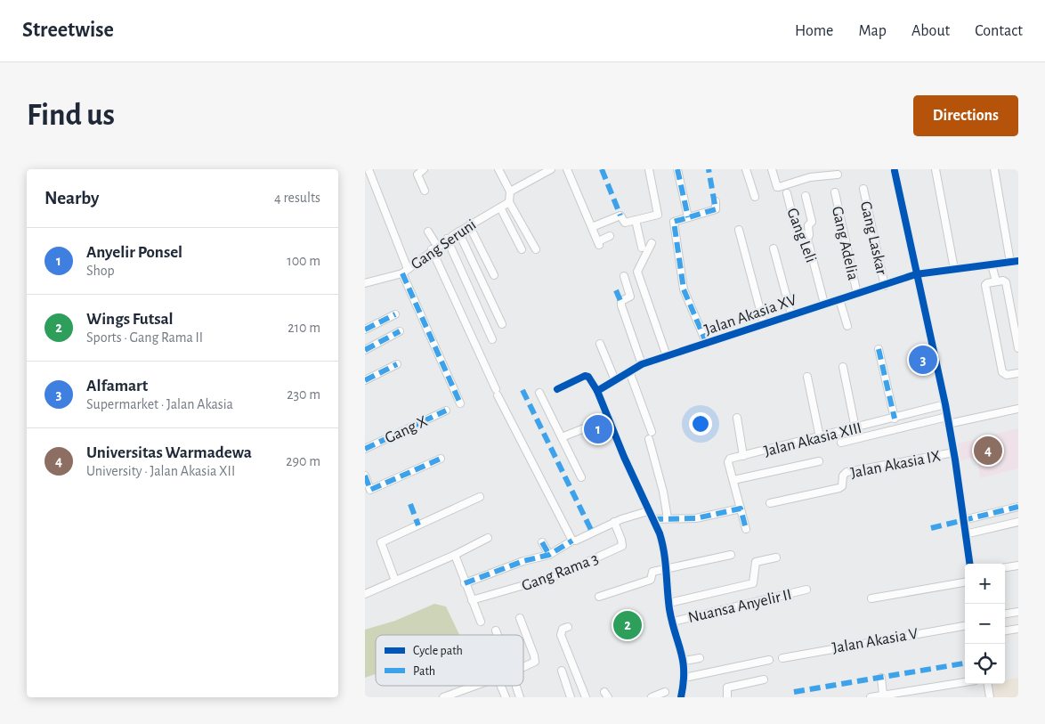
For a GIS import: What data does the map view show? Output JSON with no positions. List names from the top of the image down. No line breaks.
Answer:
{"streets":{"street":["Gang Leli","Gang Laskar","Gang Adelia","Gang Seruni","Jalan Akasia XV","Gang X","Jalan Akasia XIII","Jalan Akasia IX","Gang Rama 3","Nuansa Anyelir II","Jalan Akasia V"]},"crossings":[["Gang Leli","Jalan Akasia XV"],["Gang Laskar","Jalan Akasia XV"],["Gang Adelia","Jalan Akasia XV"]],"legend":["Cycle path","Path"],"page":{"header":"Streetwise","nav":["Home","Map","About","Contact"],"buttons":"Directions","title":"Find us","heading":["Nearby","4 results"],"list":[{"mark":"1","name":"Anyelir Ponsel","note":"Shop","value":"100 m"},{"mark":"2","name":"Wings Futsal","note":"Sports · Gang Rama II","value":"210 m"},{"mark":"3","name":"Alfamart","note":"Supermarket · Jalan Akasia","value":"230 m"},{"mark":"4","name":"Universitas Warmadewa","note":"University · Jalan Akasia XII","value":"290 m"}],"pins":["3","1","4","2"],"map_buttons":["+","−"]}}
